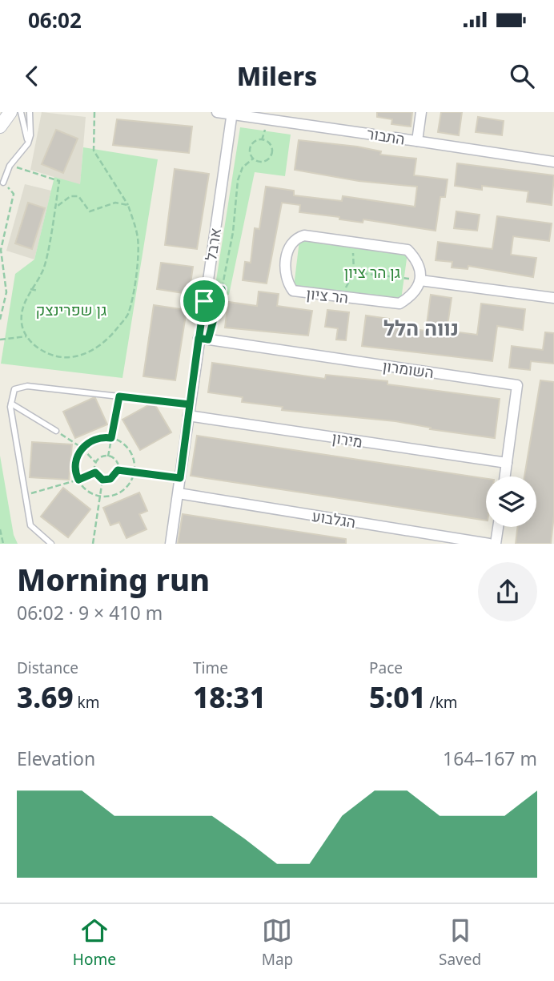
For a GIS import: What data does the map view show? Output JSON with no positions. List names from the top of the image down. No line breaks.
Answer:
{"streets":{"street":["התבור","ארבל","הר ציון","השומרון","מירון","הגלבוע"]},"crossings":[["התבור","ארבל"],["ארבל","השומרון"],["ארבל","מירון"],["ארבל","הגלבוע"],["השומרון","מירון"]],"districts":["נווה הלל"],"parks":["גן הר ציון","גן שפרינצק"],"page":{"status":"06:02","header":"Milers","heading":["Morning run","06:02 · 9 × 410 m"],"stats":[["Distance","3.69 km"],["Time","18:31"],["Pace","5:01 /km"]],"chart":["Elevation","164–167 m"],"tabs":["Home","Map","Saved"]}}
